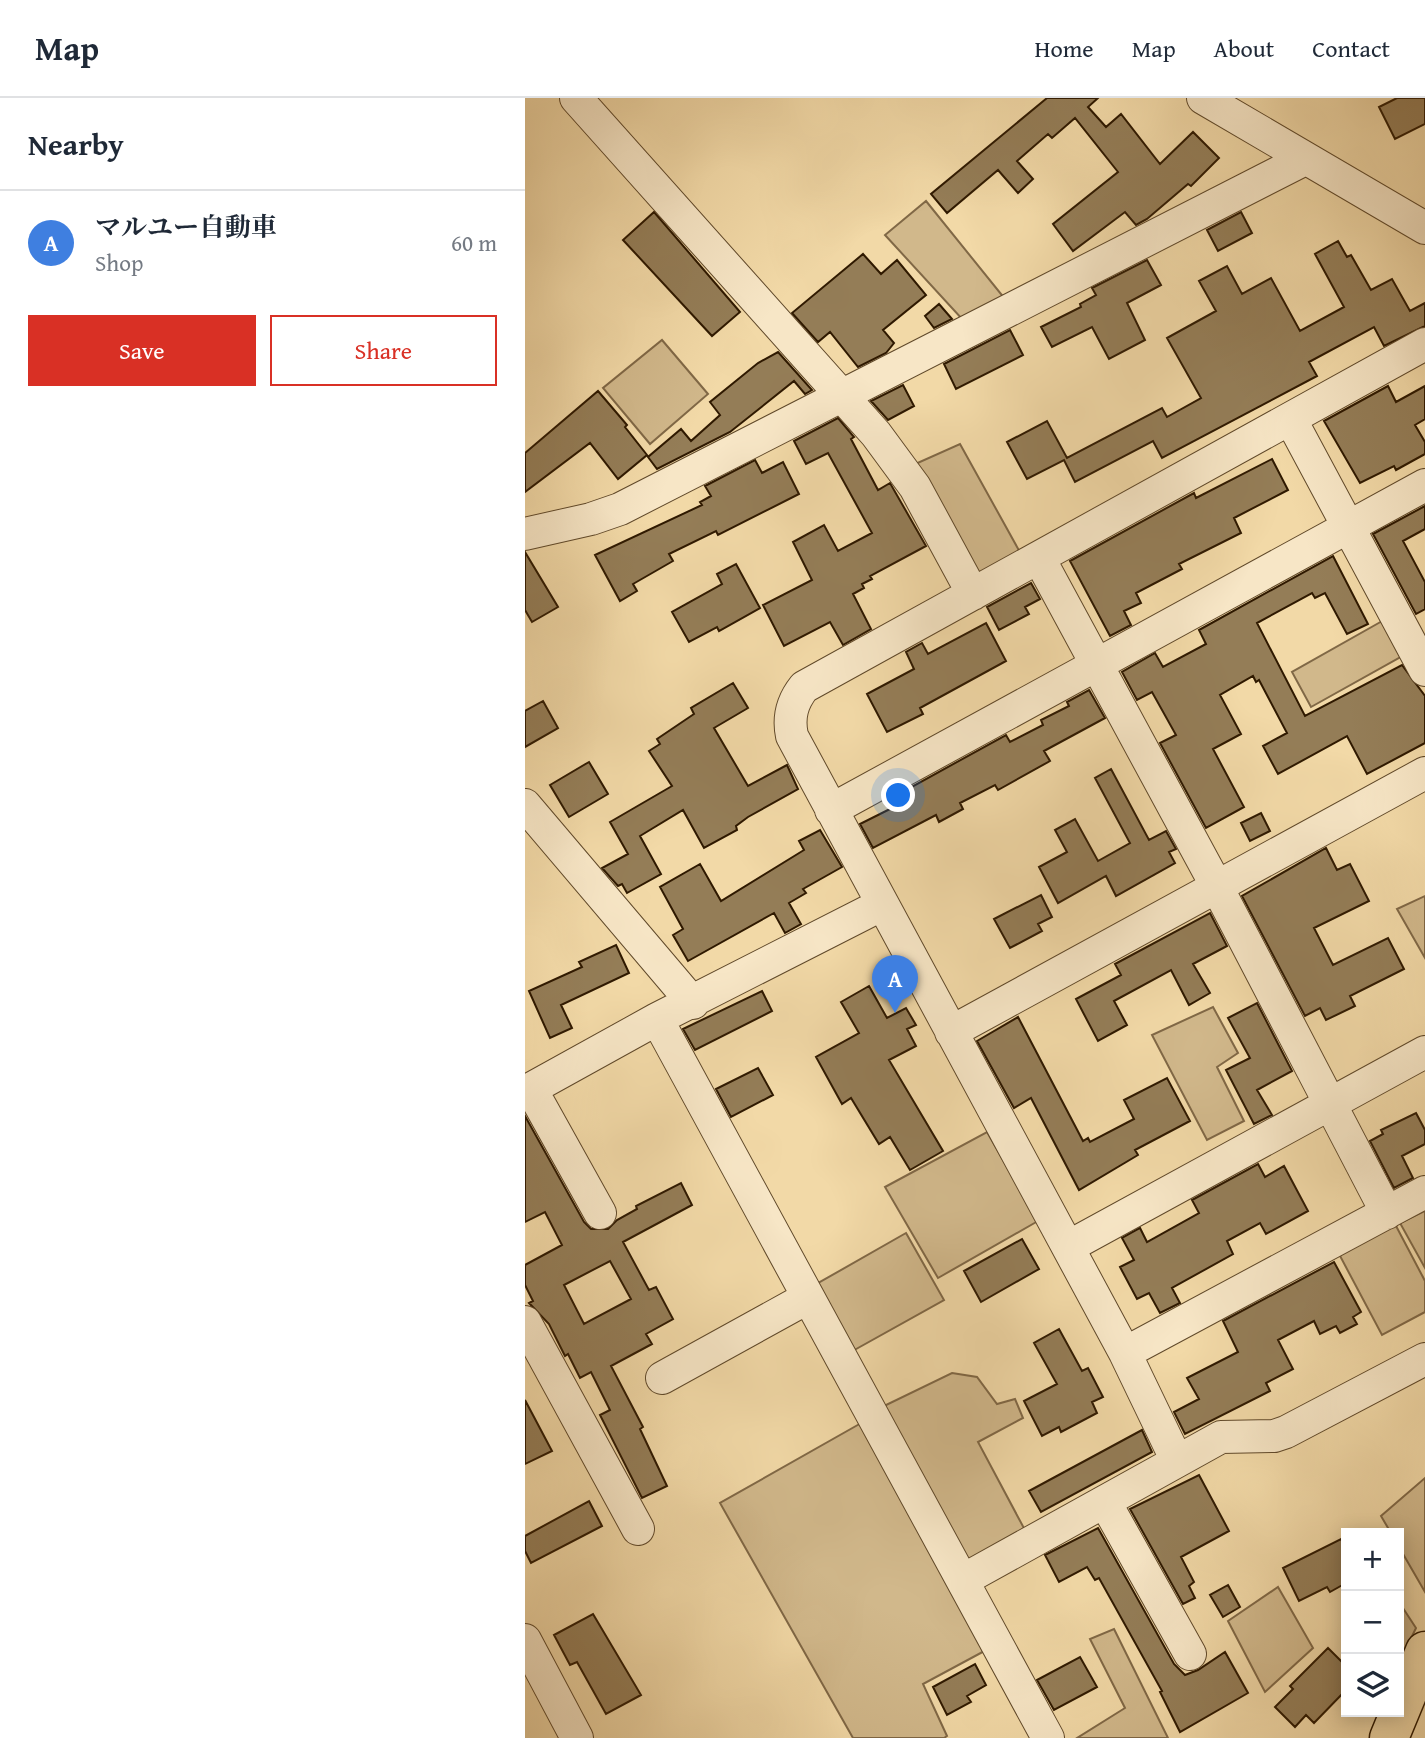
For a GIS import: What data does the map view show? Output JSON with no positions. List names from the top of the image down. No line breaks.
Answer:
{"page":{"header":"Map","nav":["Home","Map","About","Contact"],"heading":"Nearby","list":[{"mark":"A","name":"マルユー自動車","note":"Shop","value":"60 m"}],"buttons":["Save","Share"],"pins":"A","map_buttons":["+","−"]}}
